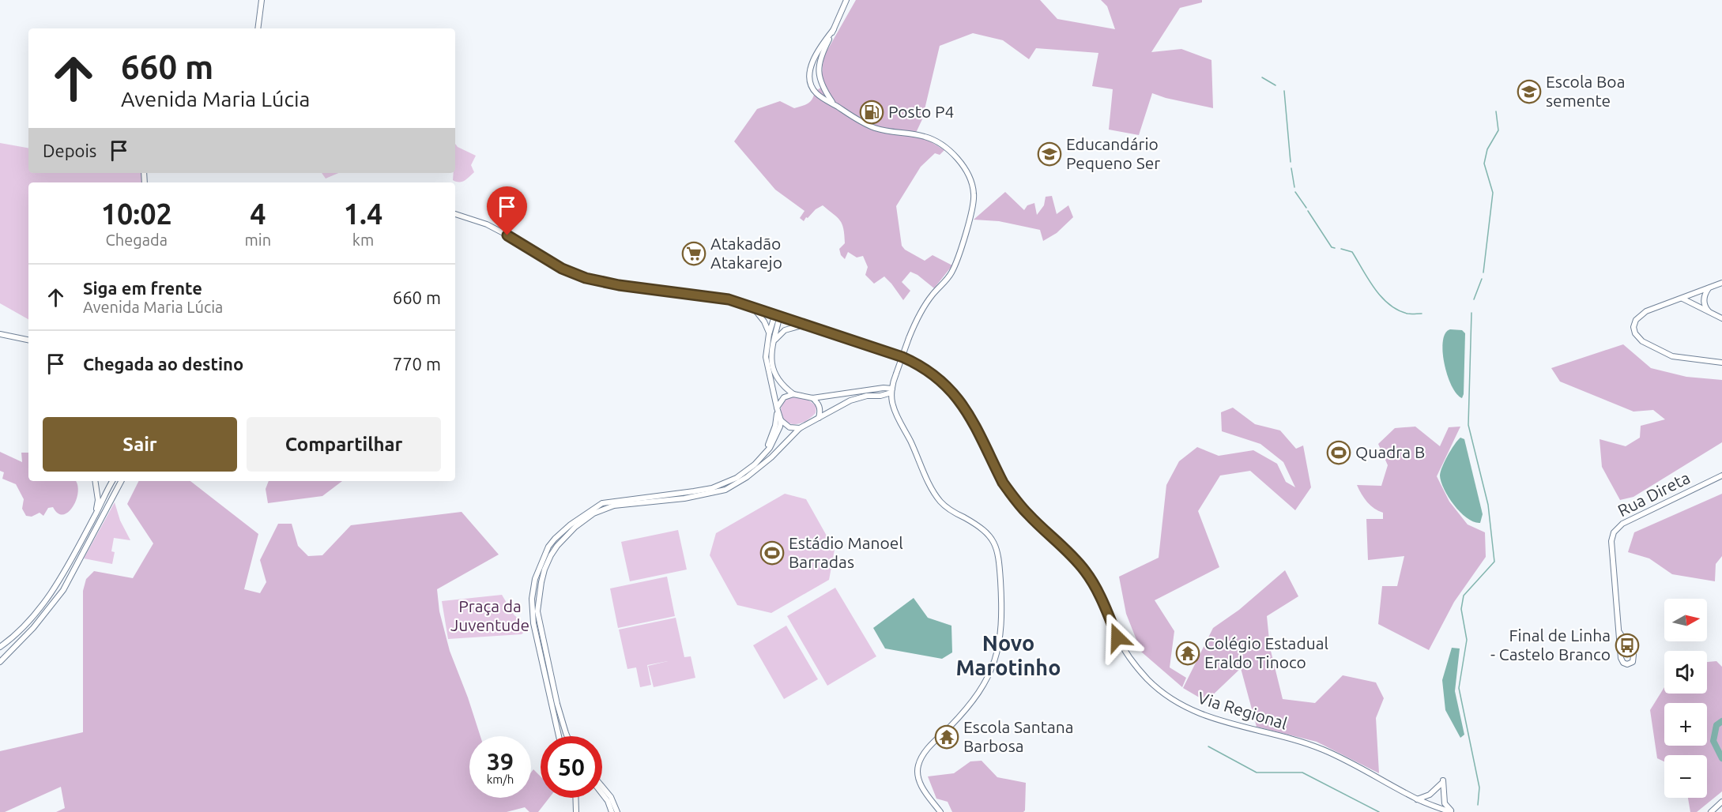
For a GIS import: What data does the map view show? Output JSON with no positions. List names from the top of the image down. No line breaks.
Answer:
{"streets":{"main road":["Rua Direta","Via Regional"]},"districts":["Novo Marotinho"],"parks":["Praça da Juventude"],"places":{"school or university":["Escola Boa semente","Educandário Pequeno Ser"],"fuel station":["Posto P4"],"supermarket":["Atakadão Atakarejo"],"sports":["Quadra B","Estádio Manoel Barradas"],"bus stop":["Final de Linha - Castelo Branco"],"temple":["Colégio Estadual Eraldo Tinoco","Escola Santana Barbosa"]},"north":"right","page":{"turn":["660 m","Avenida Maria Lúcia"],"then":"Depois","eta":["10:02","Chegada","4","min","1.4","km"],"list":[{"name":"Siga em frente","note":"Avenida Maria Lúcia","value":"660 m"},{"name":"Chegada ao destino","value":"770 m"}],"buttons":["Sair","Compartilhar"],"map_buttons":["+","−"],"speed":"39 km/h","limit":"50"}}
